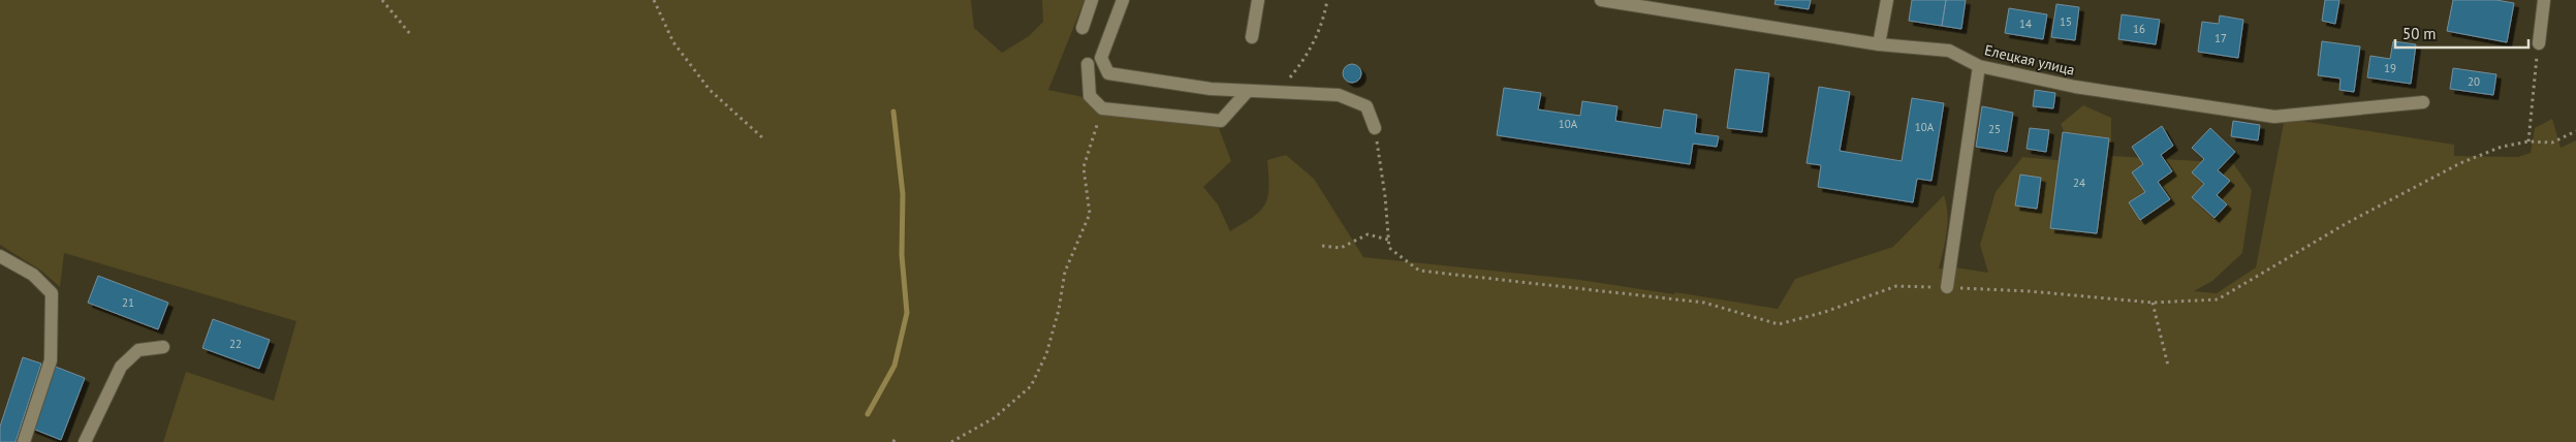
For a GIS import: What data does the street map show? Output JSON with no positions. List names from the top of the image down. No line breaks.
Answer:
{"streets":{"street":["Елецкая улица"]},"house_numbers":["15","14","16","17","19","20","10А","10А","25","24","21","22"],"scale_bar":"50 m"}
